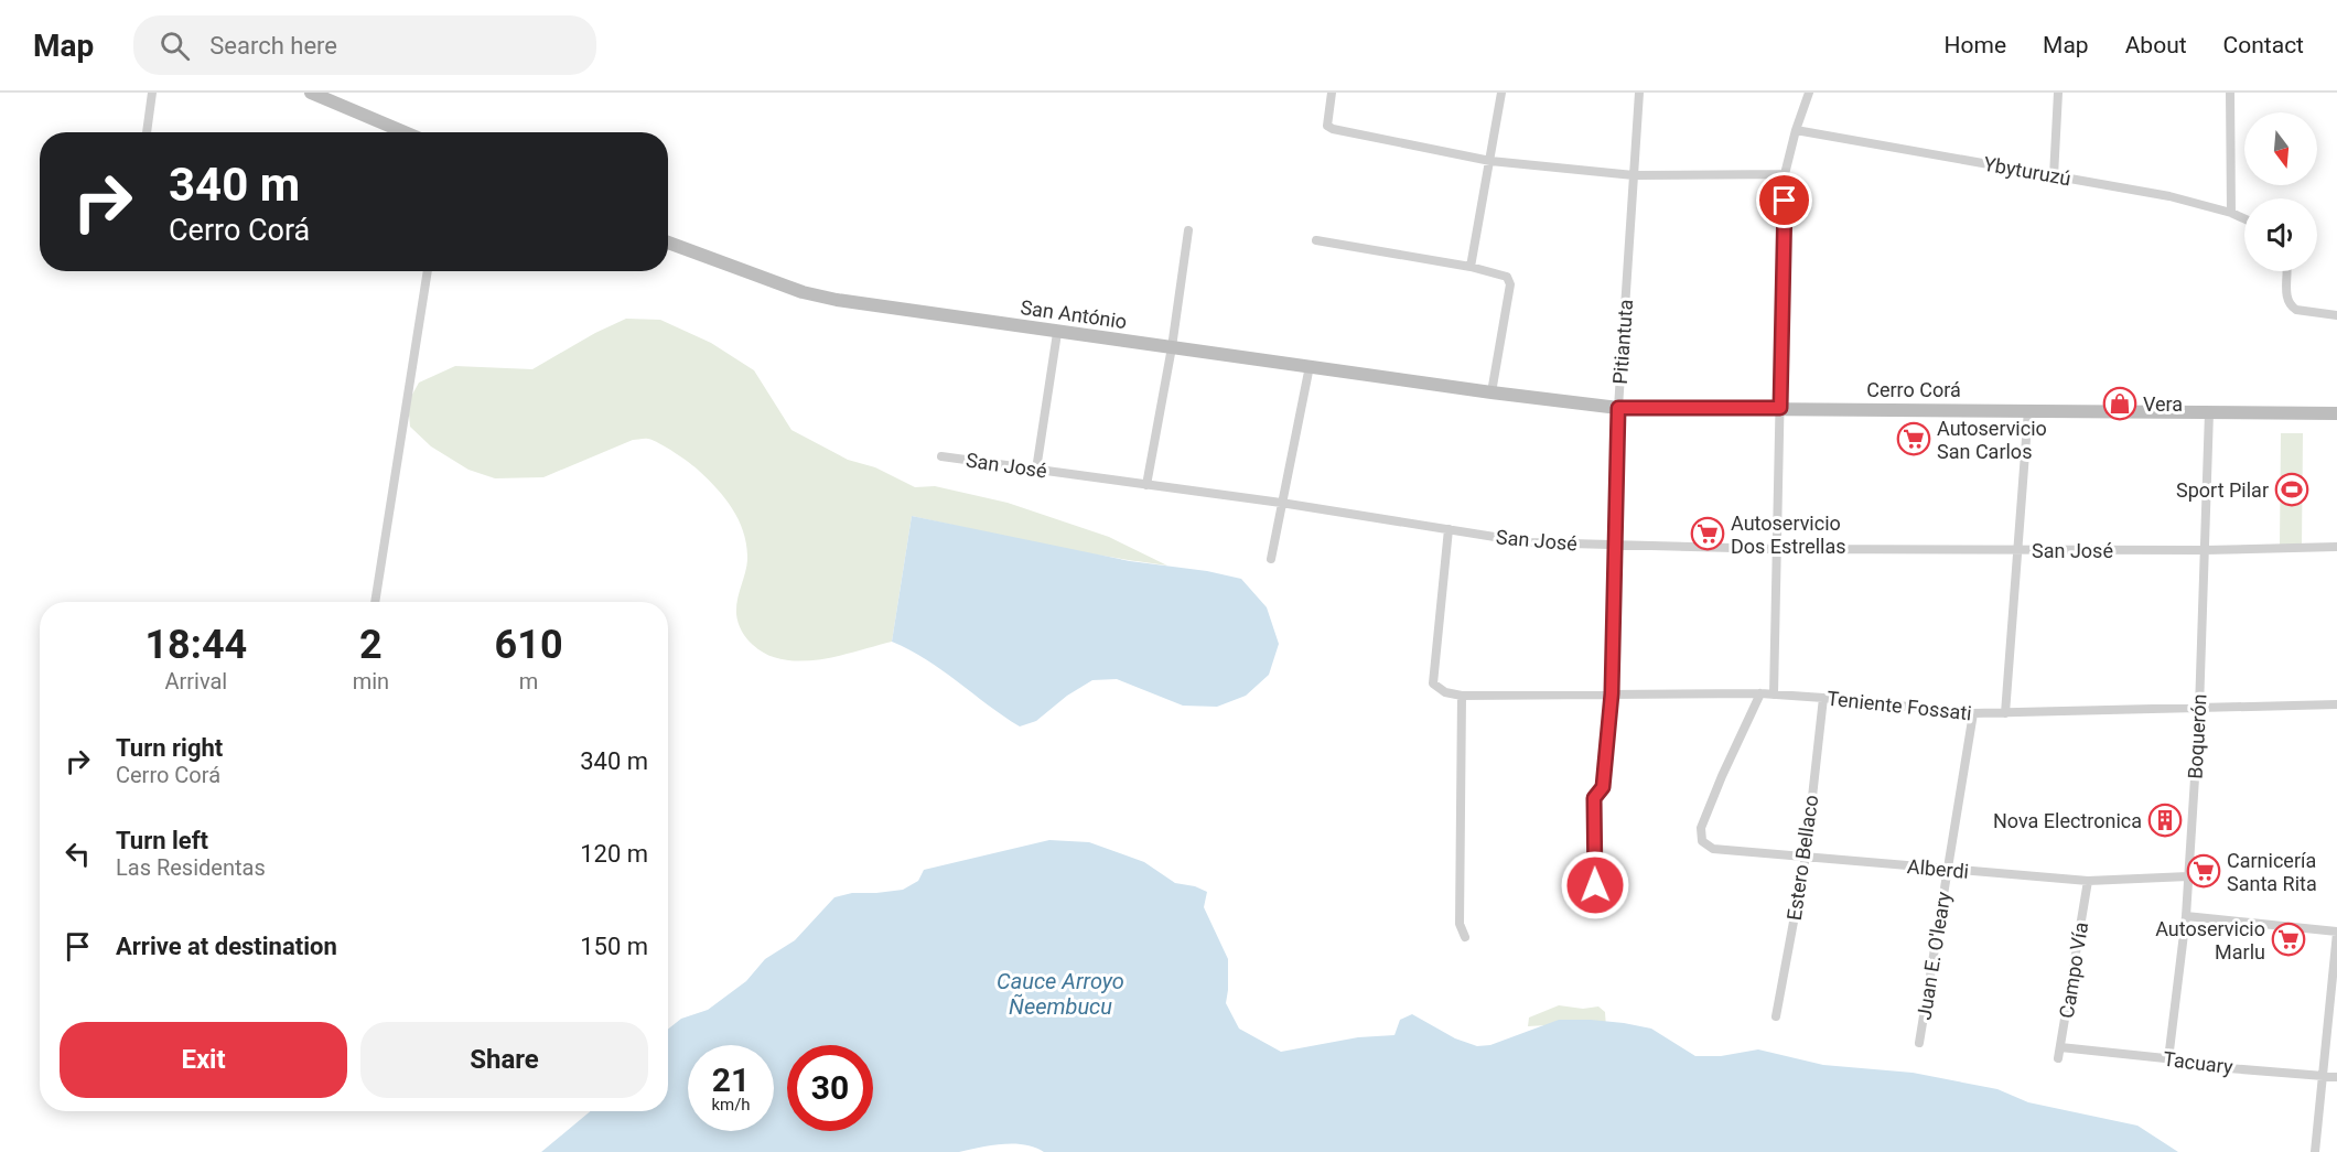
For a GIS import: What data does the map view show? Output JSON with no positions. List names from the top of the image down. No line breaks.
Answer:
{"streets":{"street":["Ybyturuzú","San António","Pitiantuta","Cerro Corá","San José","Teniente Fossati","Boquerón","Estero Bellaco","Alberdi","Juan E. O'leary","Campo Vía","Tacuary"]},"crossings":[["San António","Cerro Corá"],["Pitiantuta","Cerro Corá"],["Pitiantuta","San José"],["Pitiantuta","Teniente Fossati"],["Cerro Corá","Boquerón"],["San José","Boquerón"],["Teniente Fossati","Boquerón"],["Teniente Fossati","Estero Bellaco"],["Teniente Fossati","Alberdi"],["Teniente Fossati","Juan E. O'leary"],["Boquerón","Alberdi"],["Boquerón","Tacuary"],["Estero Bellaco","Alberdi"],["Alberdi","Juan E. O'leary"],["Alberdi","Campo Vía"],["Campo Vía","Tacuary"]],"water":["Cauce Arroyo Ñeembucu"],"places":{"shop":["Vera"],"supermarket":["Autoservicio San Carlos","Autoservicio Dos Estrellas","Carnicería Santa Rita","Autoservicio Marlu"],"sports":["Sport Pilar"],"building":["Nova Electronica"]},"north":"bottom","page":{"header":"Map","search":"Search here","nav":["Home","Map","About","Contact"],"turn":["340 m","Cerro Corá"],"eta":["18:44","Arrival","2","min","610","m"],"list":[{"name":"Turn right","note":"Cerro Corá","value":"340 m"},{"name":"Turn left","note":"Las Residentas","value":"120 m"},{"name":"Arrive at destination","value":"150 m"}],"buttons":["Exit","Share"],"speed":"21 km/h","limit":"30"}}
